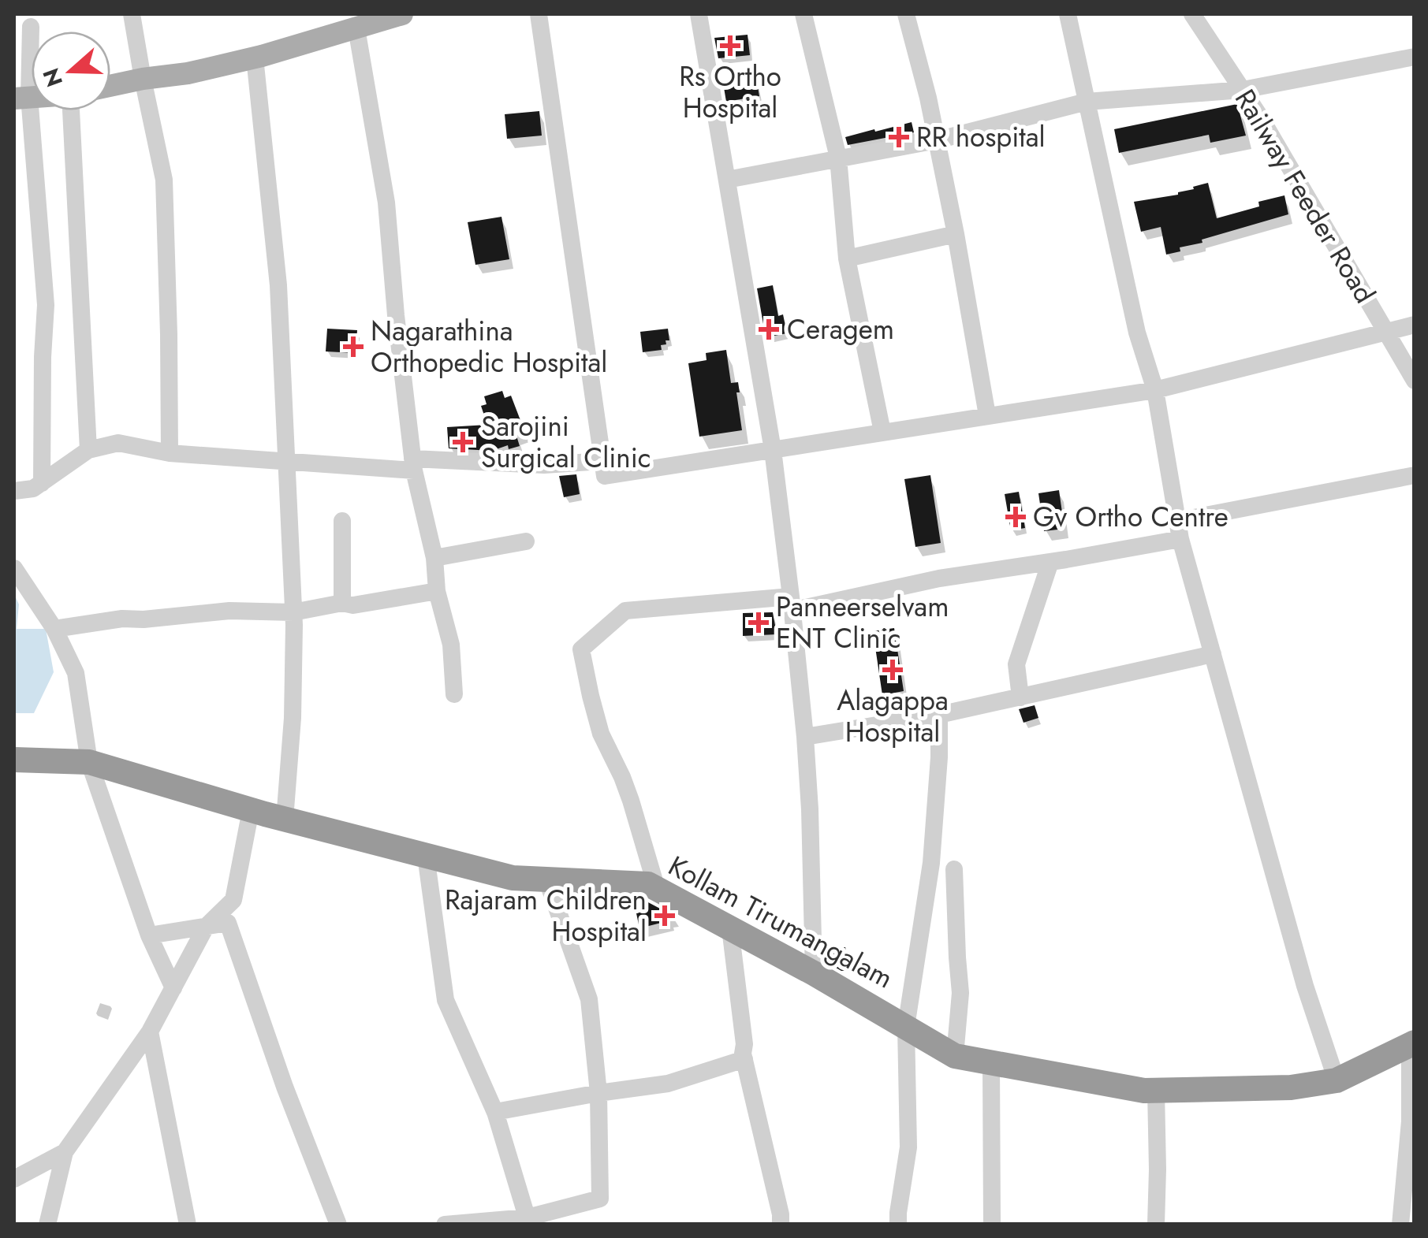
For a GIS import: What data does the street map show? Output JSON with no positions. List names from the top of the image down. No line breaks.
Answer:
{"streets":{"highway":["Kollam Tirumangalam"],"street":["Railway Feeder Road"]},"places":{"health":["Rs Ortho Hospital","RR hospital","Ceragem","Nagarathina Orthopedic Hospital","Sarojini Surgical Clinic","Gv Ortho Centre","Panneerselvam ENT Clinic","Alagappa Hospital","Rajaram Children Hospital"]},"north":"left"}
